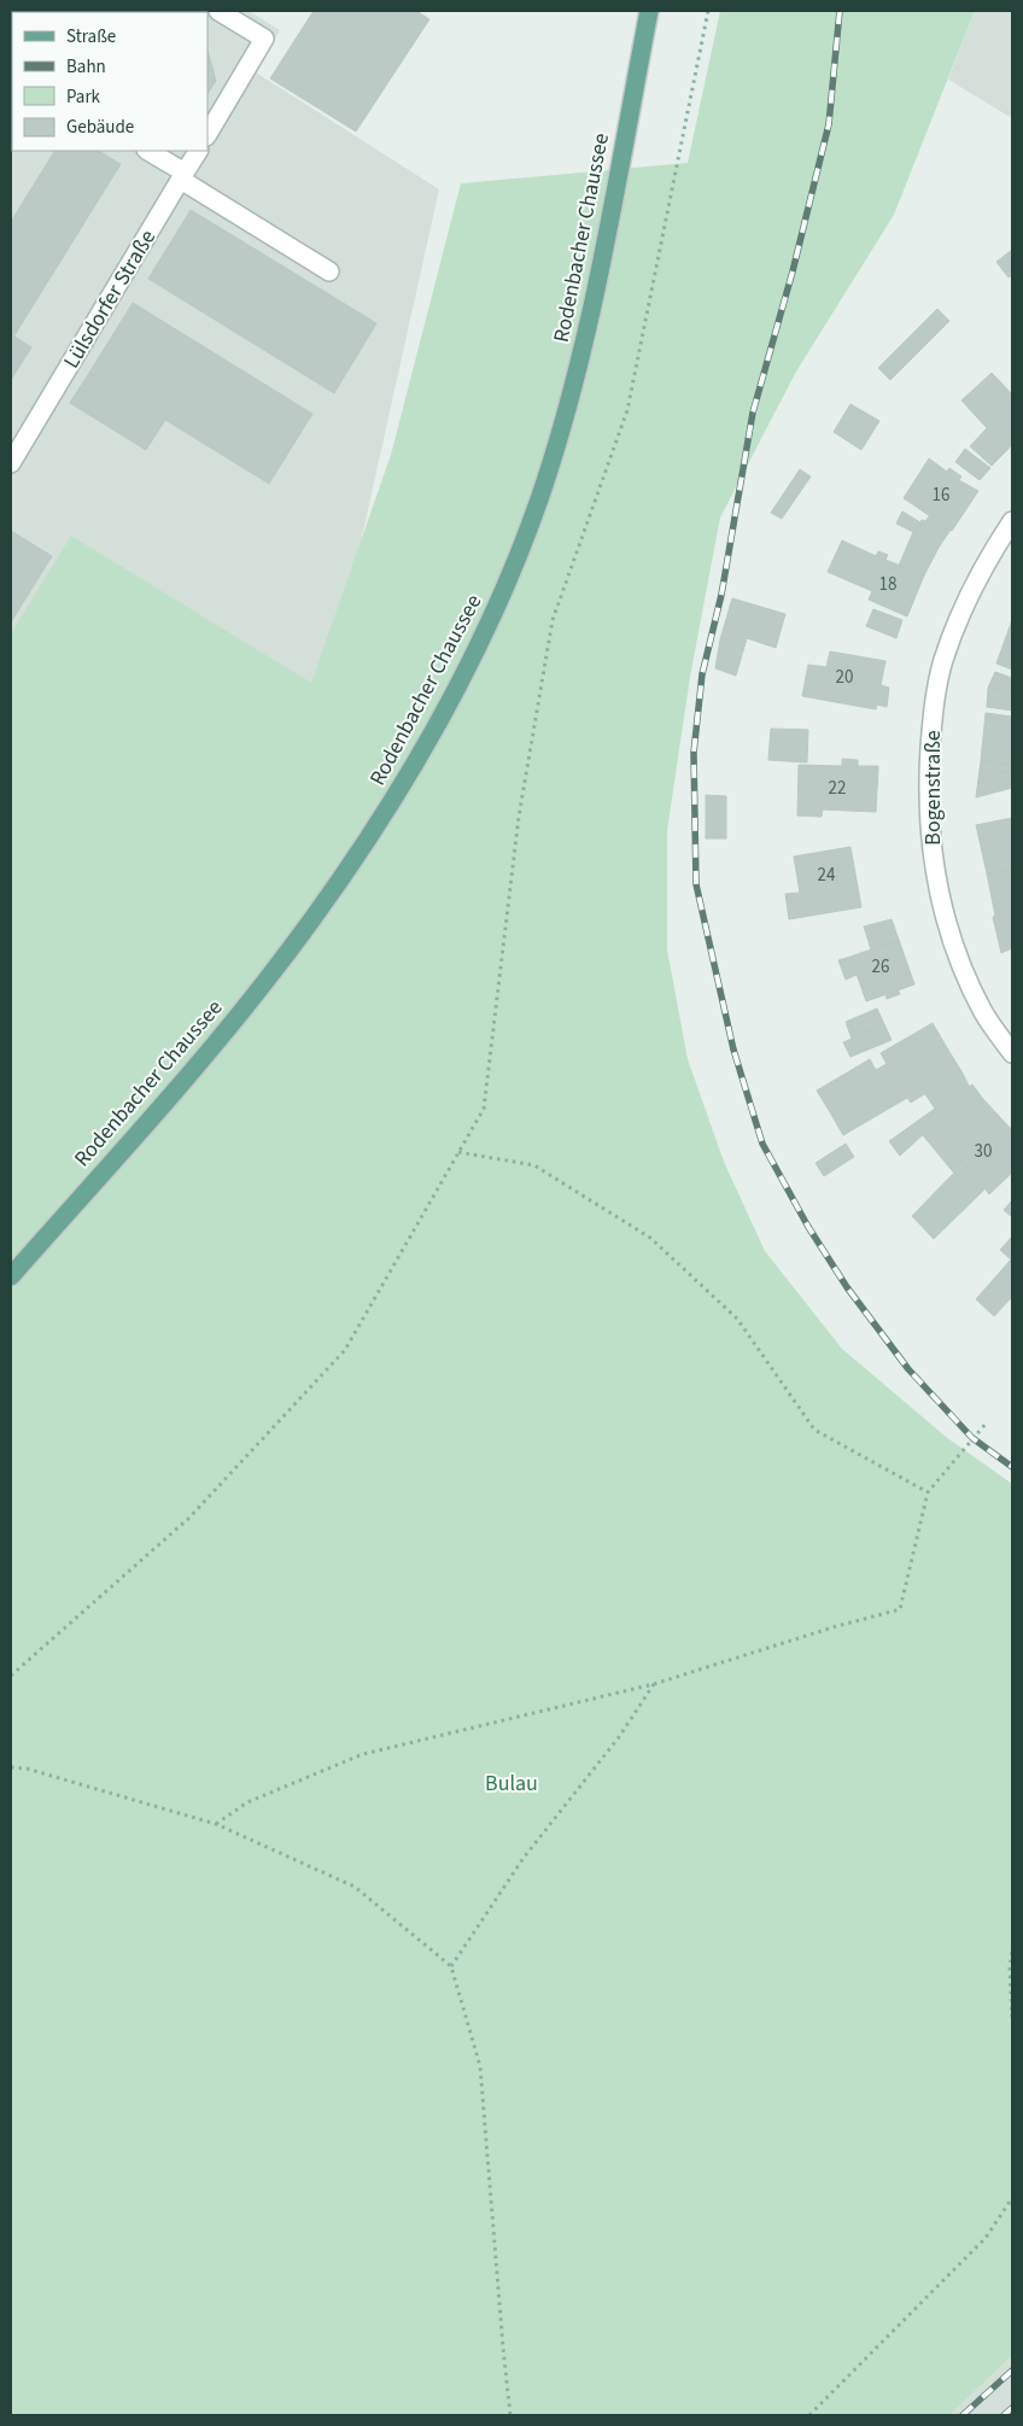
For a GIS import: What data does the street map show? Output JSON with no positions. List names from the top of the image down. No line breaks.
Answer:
{"streets":{"main road":["Rodenbacher Chaussee"],"street":["Lülsdorfer Straße","Bogenstraße"]},"parks":["Bulau"],"house_numbers":["16","18","20","22","24","26","30"],"legend":["Straße","Bahn","Park","Gebäude"]}
